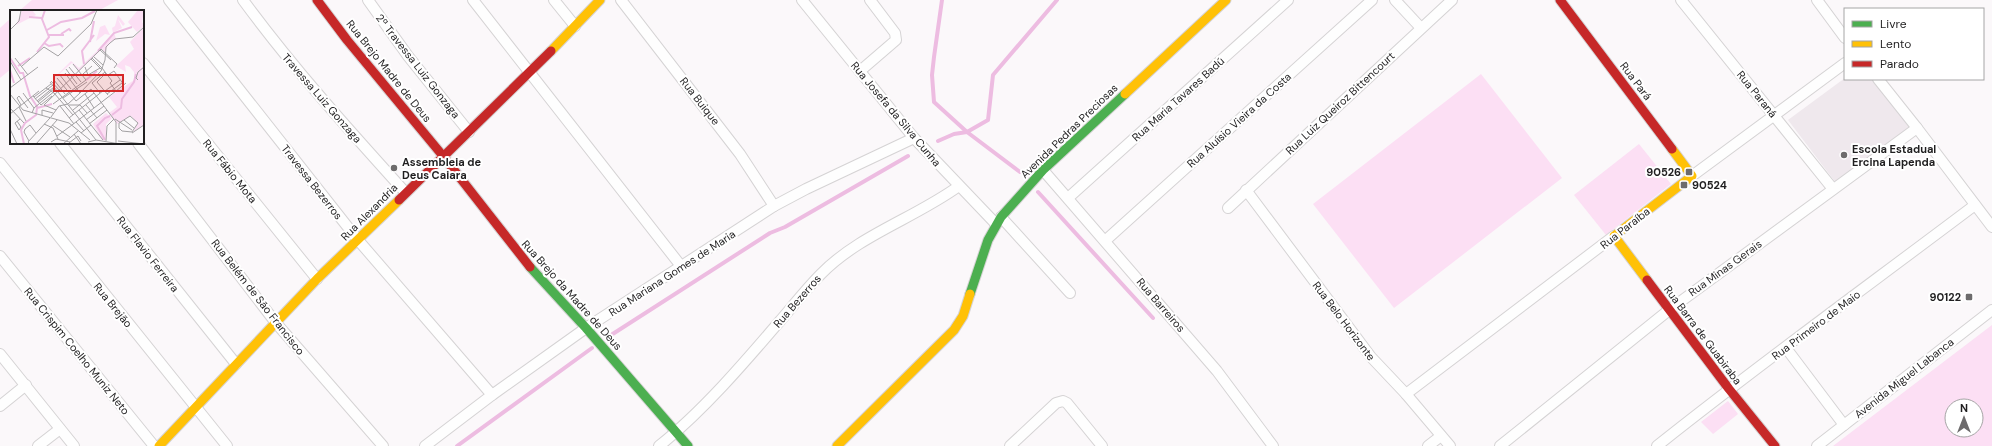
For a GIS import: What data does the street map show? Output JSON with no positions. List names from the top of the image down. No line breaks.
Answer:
{"streets":{"street":["2ª Travessa Luiz Gonzaga","Rua Brejo Madre de Deus","Rua Pará","Rua Paraná","Travessa Luiz Gonzaga","Rua Maria Tavares Badú","Rua Buique","Rua Luiz Queiroz Bittencourt","Rua Josefa da Silva Cunha","Rua Aluísio Vieira da Costa","Avenida Pedras Preciosas","Rua Fábio Mota","Travessa Bezerros","Rua Alexandria","Rua Paraíba","Rua Flavio Ferreira","Rua Minas Gerais","Rua Mariana Gomes de Maria","Rua Brejo da Madre de Deus","Rua Belém de São Francisco","Rua Bezerros","Rua Brejão","Rua Barreiros","Rua Belo Horizonte","Rua Primeiro de Maio","Rua Barra de Guabiraba","Rua Crispim Coelho Muniz Neto","Avenida Miguel Labanca"]},"crossings":[["2ª Travessa Luiz Gonzaga","Rua Alexandria"],["Rua Brejo Madre de Deus","Rua Alexandria"],["Rua Brejo Madre de Deus","Rua Brejo da Madre de Deus"],["Rua Pará","Rua Paraíba"],["Rua Paraná","Rua Paraíba"],["Rua Paraná","Rua Minas Gerais"],["Travessa Luiz Gonzaga","Rua Alexandria"],["Rua Maria Tavares Badú","Rua Barreiros"],["Rua Buique","Rua Mariana Gomes de Maria"],["Rua Luiz Queiroz Bittencourt","Rua Belo Horizonte"],["Rua Josefa da Silva Cunha","Avenida Pedras Preciosas"],["Rua Josefa da Silva Cunha","Rua Mariana Gomes de Maria"],["Rua Josefa da Silva Cunha","Rua Bezerros"],["Rua Aluísio Vieira da Costa","Rua Barreiros"],["Avenida Pedras Preciosas","Rua Barreiros"],["Rua Fábio Mota","Rua Alexandria"],["Travessa Bezerros","Rua Alexandria"],["Travessa Bezerros","Rua Mariana Gomes de Maria"],["Rua Alexandria","Rua Flavio Ferreira"],["Rua Alexandria","Rua Brejo da Madre de Deus"],["Rua Alexandria","Rua Belém de São Francisco"],["Rua Alexandria","Rua Brejão"],["Rua Paraíba","Rua Belo Horizonte"],["Rua Paraíba","Rua Barra de Guabiraba"],["Rua Minas Gerais","Rua Barra de Guabiraba"],["Rua Mariana Gomes de Maria","Rua Brejo da Madre de Deus"],["Rua Brejo da Madre de Deus","Rua Bezerros"],["Rua Primeiro de Maio","Rua Barra de Guabiraba"]],"places":{"other":["Escola Estadual Ercina Lapenda","Assembleia de Deus Caiara"],"transit":["90526","90524","90122"]},"legend":["Livre","Lento","Parado"],"north":"top"}
